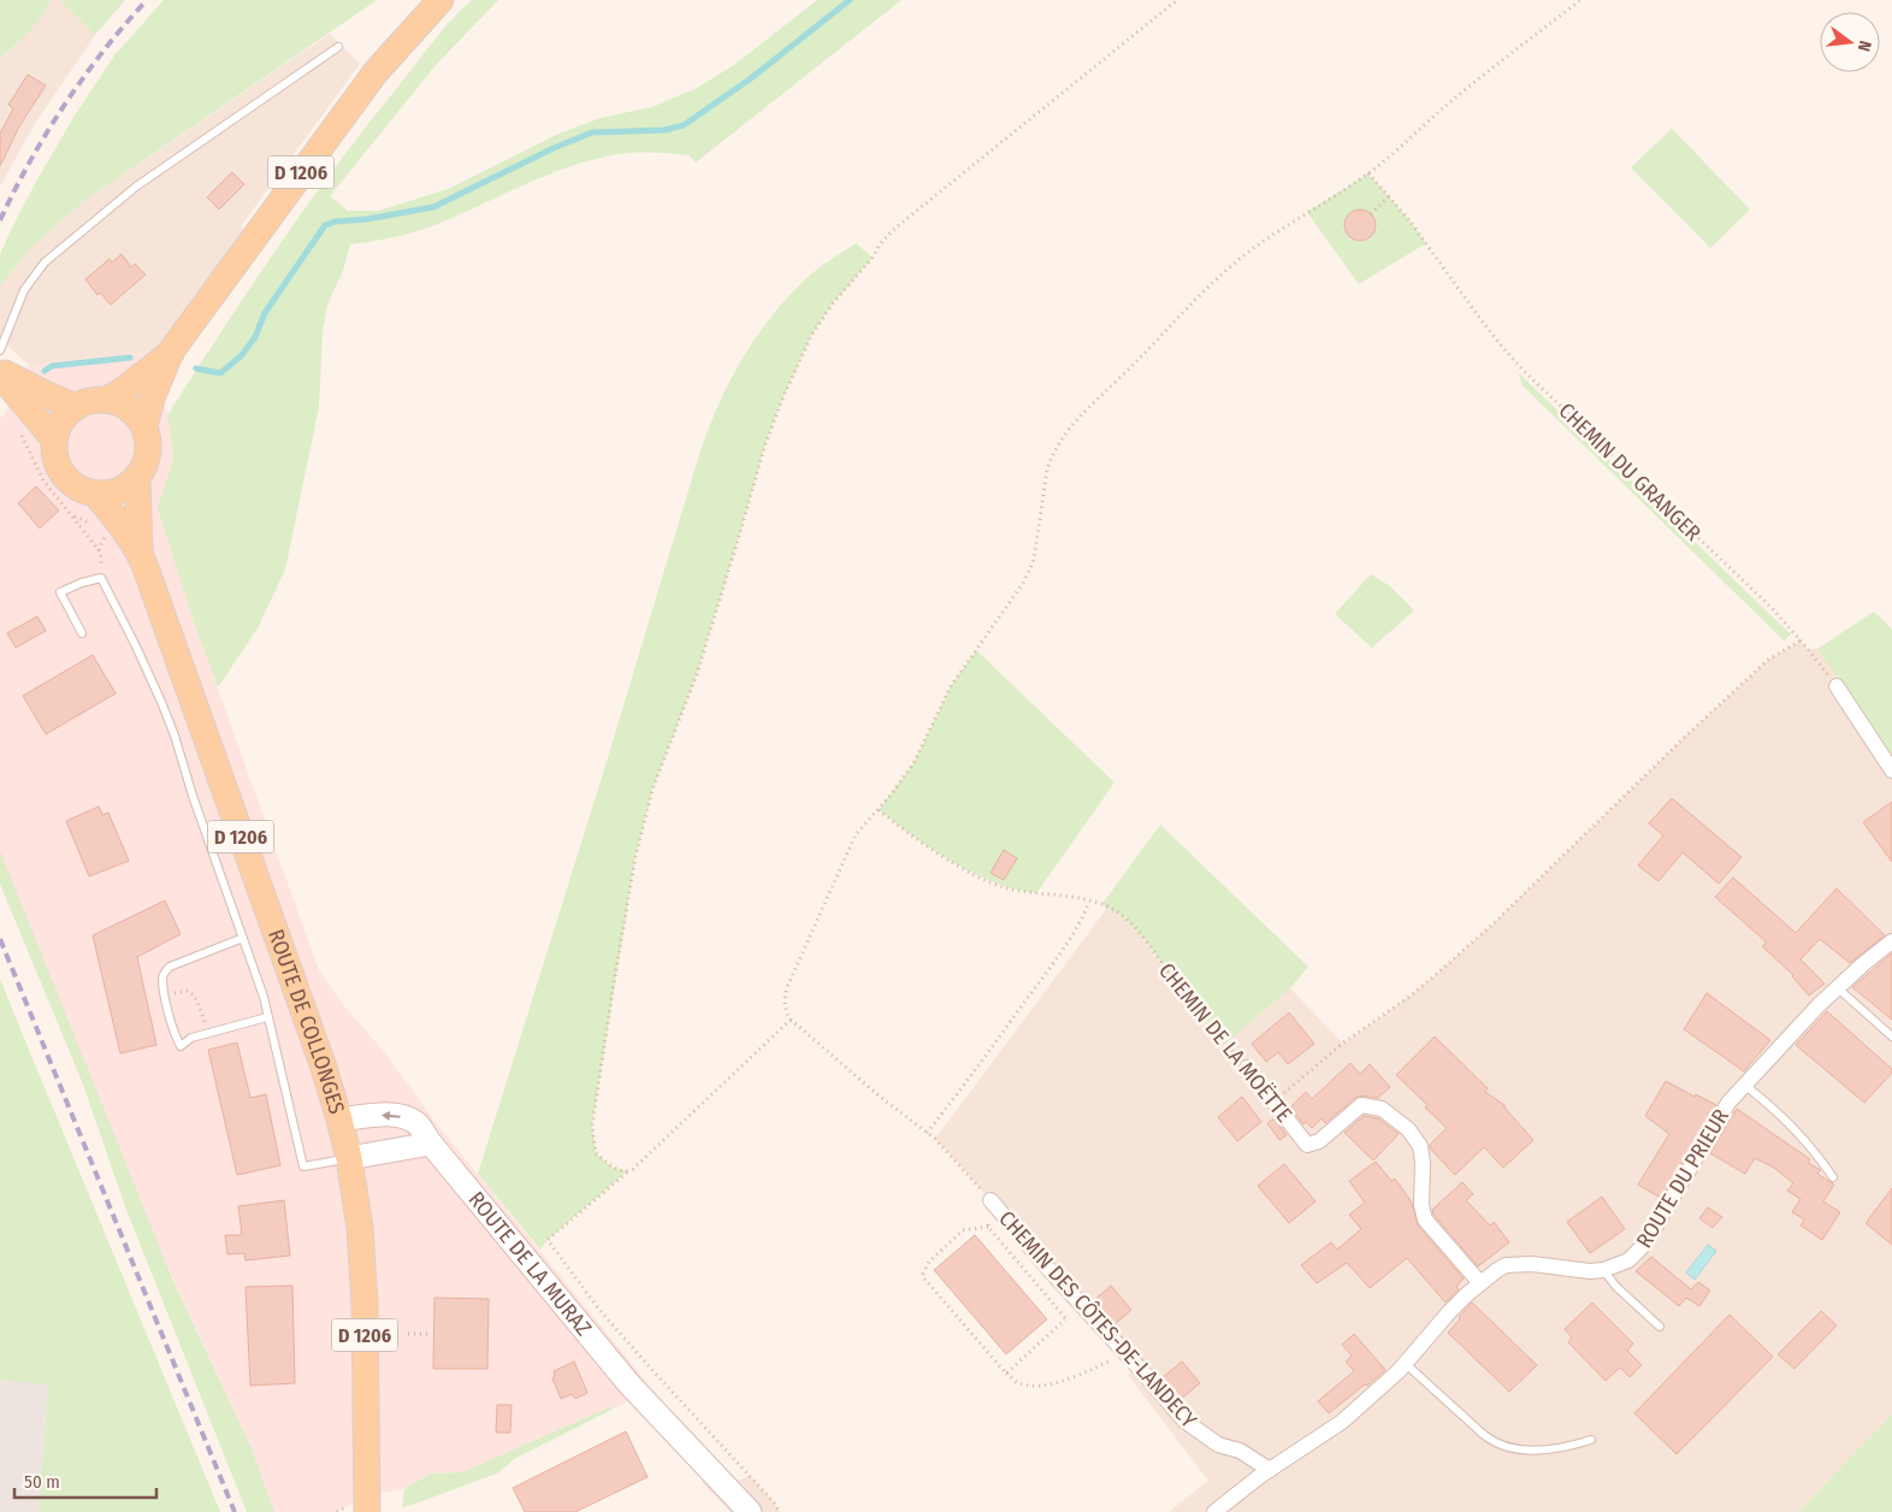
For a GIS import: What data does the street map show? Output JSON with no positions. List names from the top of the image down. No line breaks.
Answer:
{"streets":{"main road":["D 1206","ROUTE DE COLLONGES"],"street":["CHEMIN DE LA MOËTTE","ROUTE DU PRIEUR","ROUTE DE LA MURAZ","CHEMIN DES CÔTES-DE-LANDECY"],"path":["CHEMIN DU GRANGER"]},"crossings":[["D 1206","ROUTE DE COLLONGES"],["ROUTE DE COLLONGES","ROUTE DE LA MURAZ"],["CHEMIN DE LA MOËTTE","ROUTE DU PRIEUR"],["ROUTE DU PRIEUR","CHEMIN DES CÔTES-DE-LANDECY"]],"scale_bar":"50 m","north":"right"}
